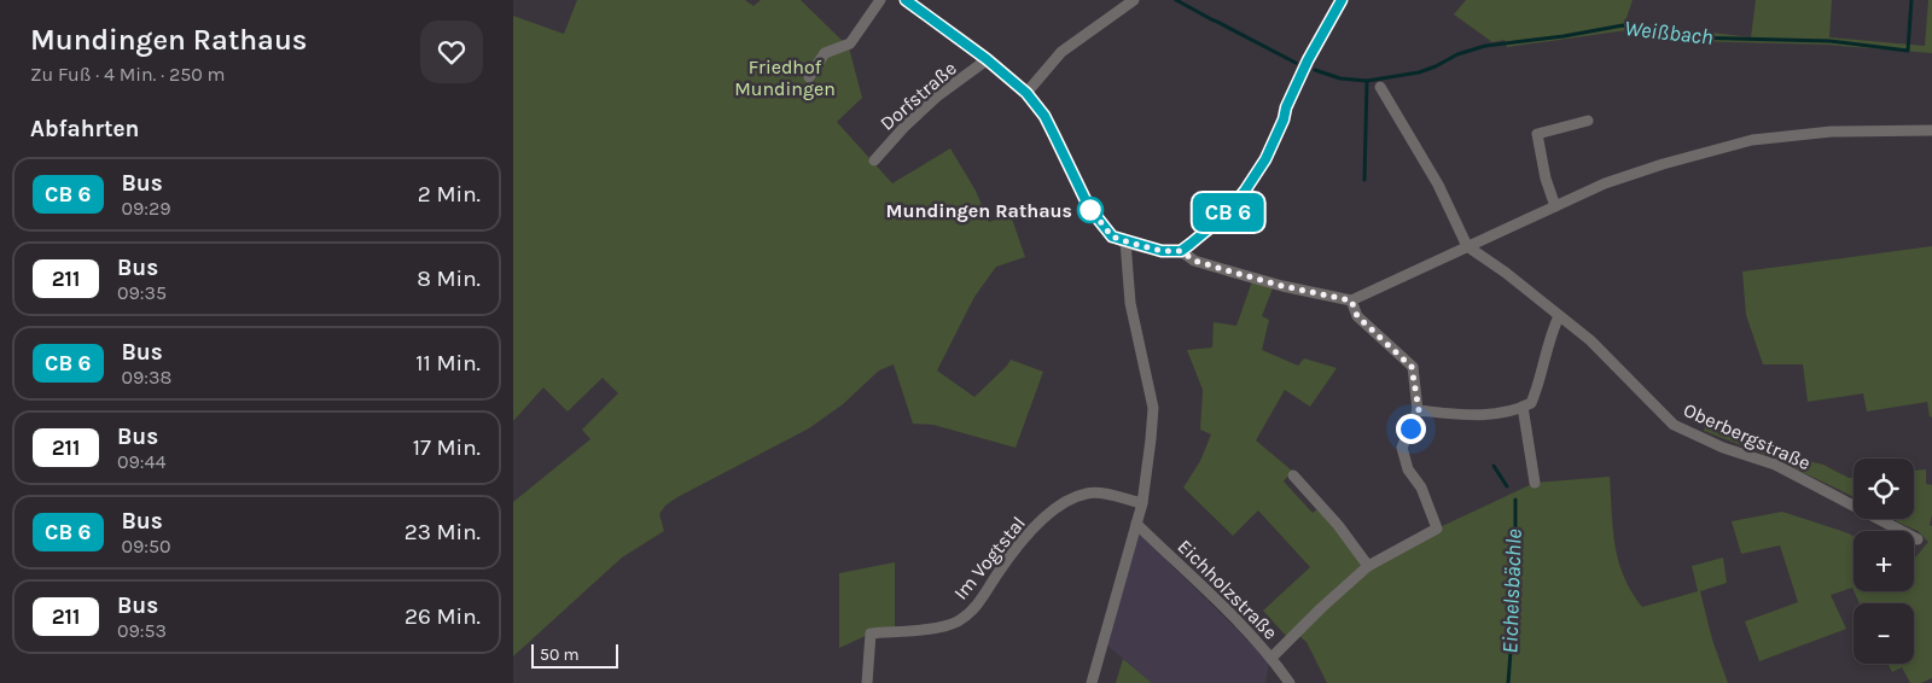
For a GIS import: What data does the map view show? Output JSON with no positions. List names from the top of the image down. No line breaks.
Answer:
{"streets":{"street":["Dorfstraße","Oberbergstraße","Im Vogtstal","Eichholzstraße"]},"water":["Weißbach","Eichelsbächle"],"parks":["Friedhof Mundingen"],"places":["Mundingen Rathaus"],"scale_bar":"50 m","page":{"heading":[["Mundingen Rathaus","Zu Fuß · 4 Min. · 250 m"],"Abfahrten"],"on_map":"CB 6","list":[{"mark":"CB 6","name":"Bus","note":"09:29","value":"2 Min."},{"mark":"211","name":"Bus","note":"09:35","value":"8 Min."},{"mark":"CB 6","name":"Bus","note":"09:38","value":"11 Min."},{"mark":"211","name":"Bus","note":"09:44","value":"17 Min."},{"mark":"CB 6","name":"Bus","note":"09:50","value":"23 Min."},{"mark":"211","name":"Bus","note":"09:53","value":"26 Min."}],"map_buttons":["+","−"],"scale":"50 m"}}
